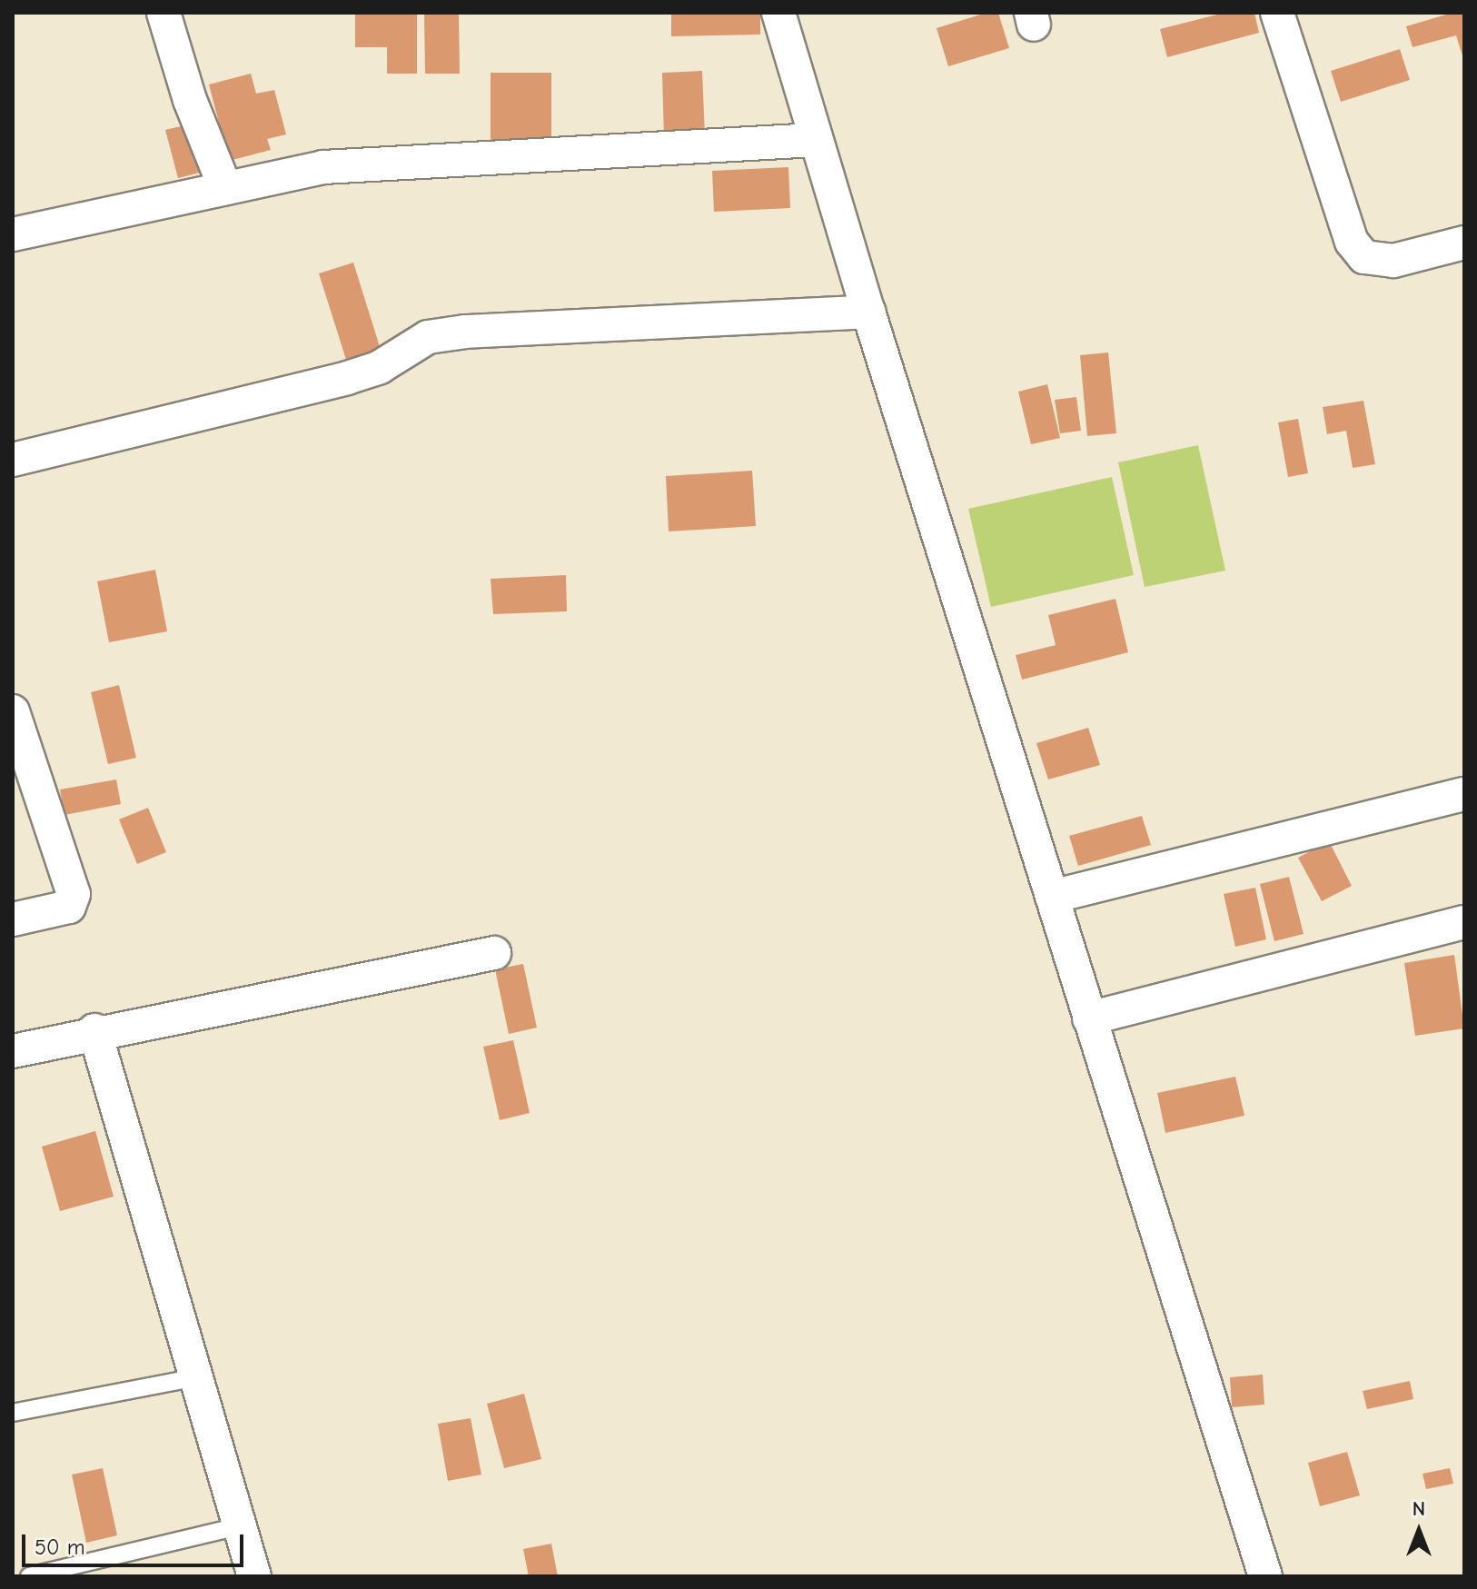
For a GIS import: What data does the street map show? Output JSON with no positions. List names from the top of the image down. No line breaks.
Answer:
{"scale_bar":"50 m","north":"top"}
